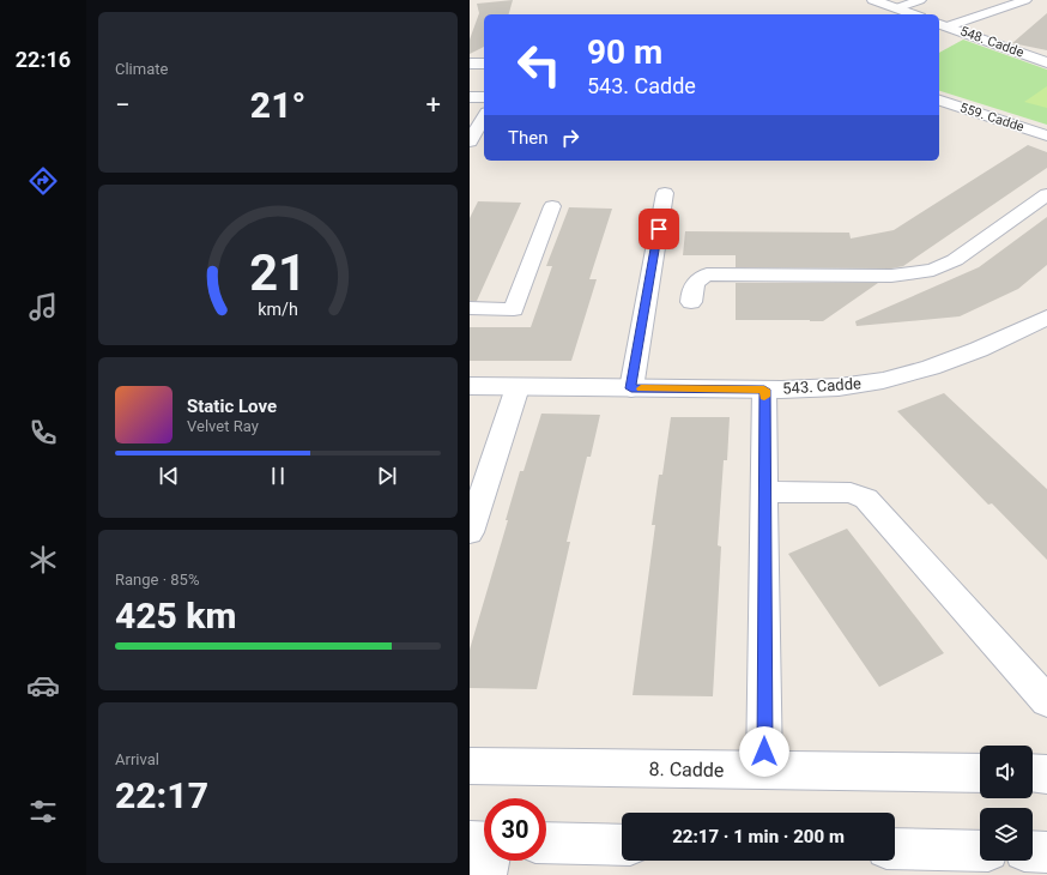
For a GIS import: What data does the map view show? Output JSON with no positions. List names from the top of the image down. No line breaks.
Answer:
{"streets":{"street":["548. Cadde","559. Cadde","543. Cadde","8. Cadde"]},"page":{"tabs":"22:16","tile":["Climate",["Range · 85%","425 km"],["Arrival","22:17"]],"turn":["90 m","543. Cadde"],"heat":["−","21°","+"],"then":"Then","song":["Static Love","Velvet Ray"],"limit":"30","trip":"22:17 · 1 min · 200 m","gauge":["21","km/h"]}}
